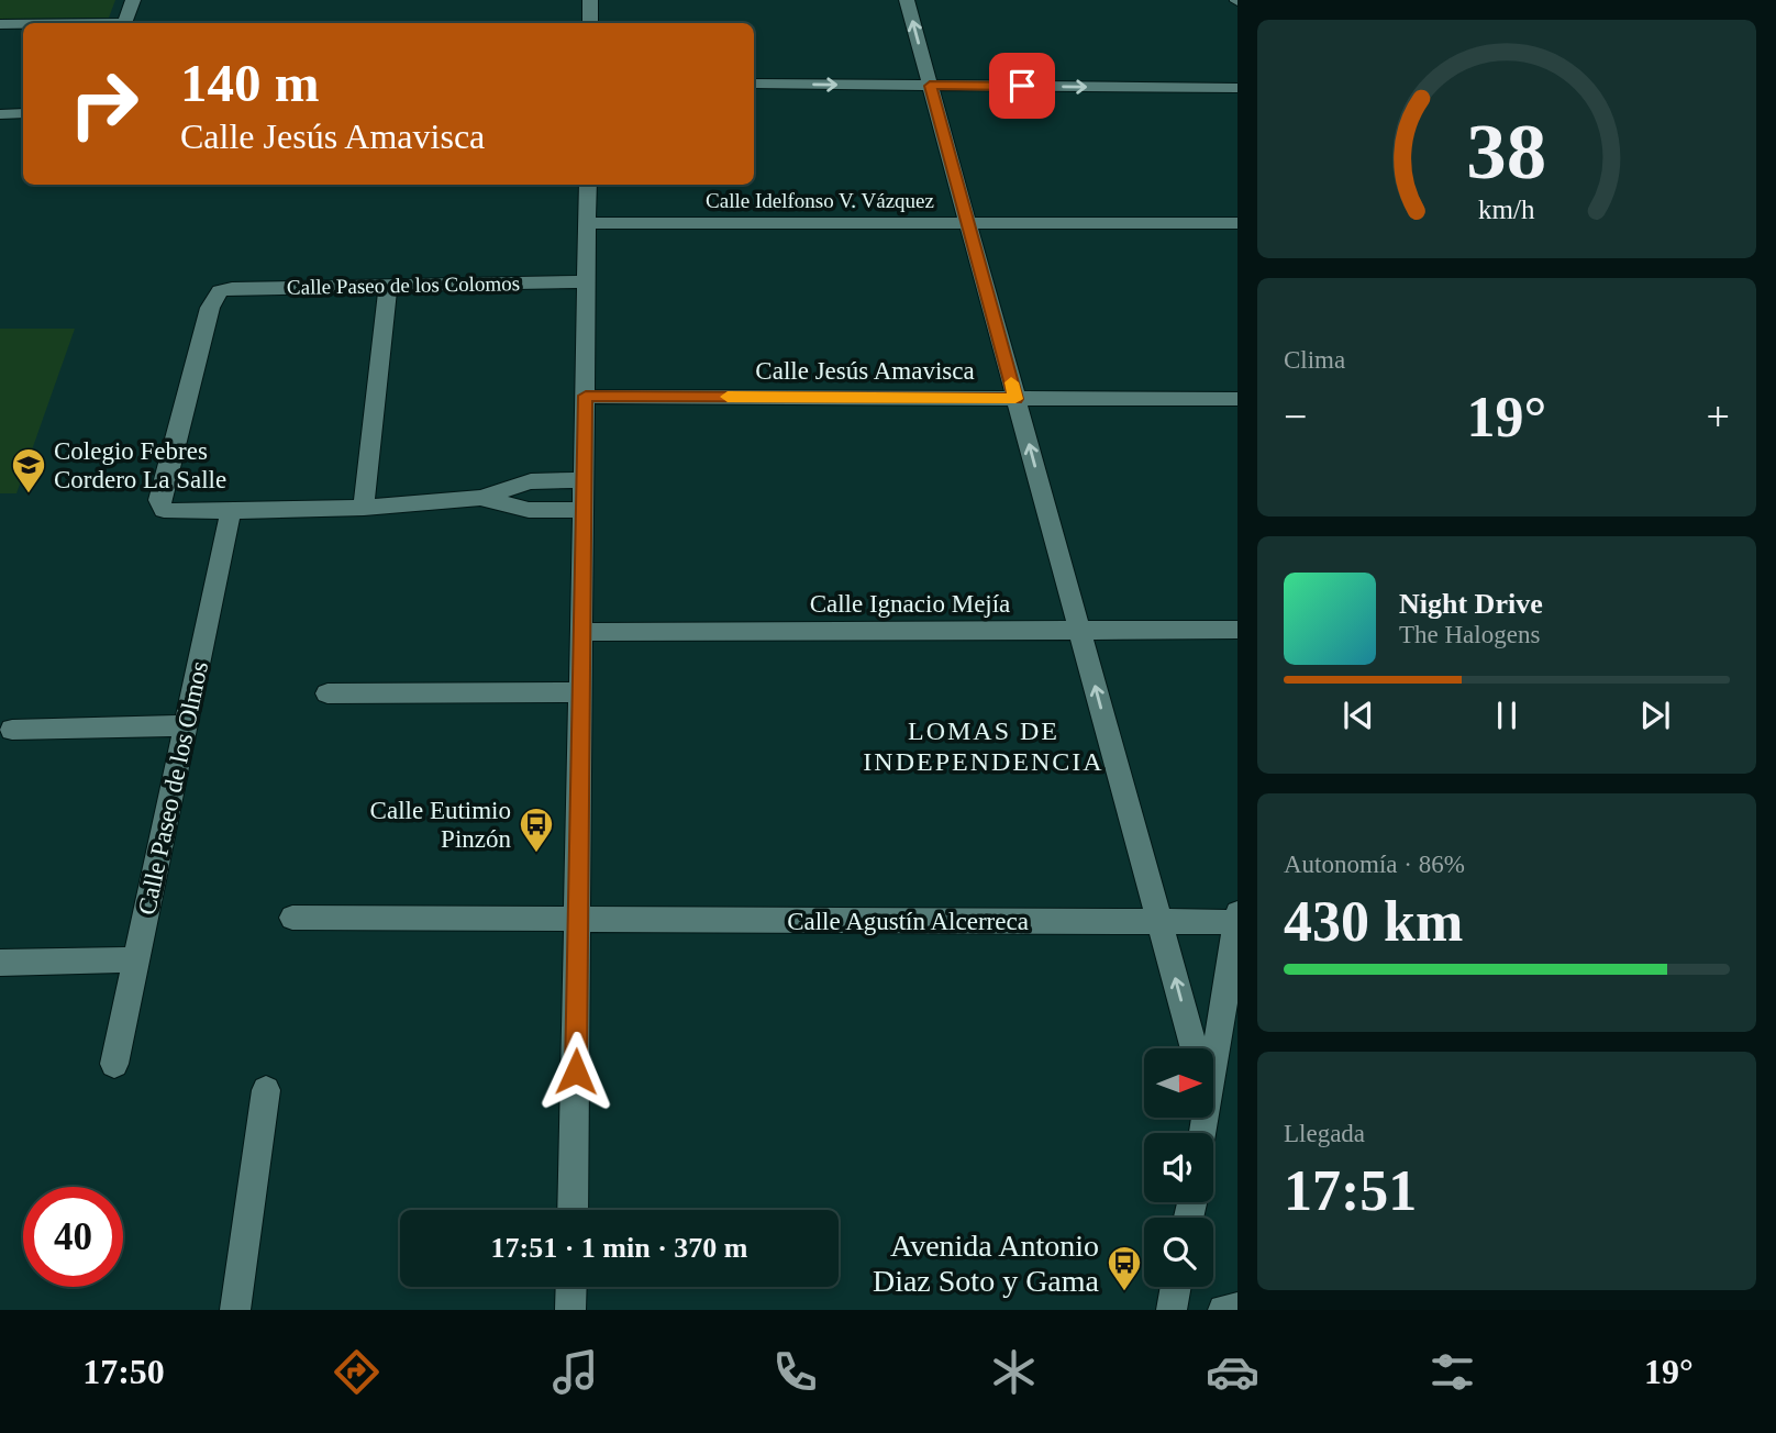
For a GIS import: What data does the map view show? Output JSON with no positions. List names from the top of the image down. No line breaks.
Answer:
{"streets":{"street":["Calle Idelfonso V. Vázquez","Calle Paseo de los Colomos","Calle Jesús Amavisca","Calle Ignacio Mejía","Calle Paseo de los Olmos","Calle Agustín Alcerreca"]},"crossings":[["Calle Paseo de los Colomos","Calle Paseo de los Olmos"]],"districts":["LOMAS DE INDEPENDENCIA"],"places":{"school or university":["Colegio Febres Cordero La Salle"],"bus stop":["Calle Eutimio Pinzón","Avenida Antonio Diaz Soto y Gama"]},"north":"right","page":{"turn":["140 m","Calle Jesús Amavisca"],"tile":["Clima",["Autonomía · 86%","430 km"],["Llegada","17:51"]],"heat":["−","19°","+"],"song":["Night Drive","The Halogens"],"limit":"40","trip":"17:51 · 1 min · 370 m","tabs":["17:50","19°"],"gauge":["38","km/h"]}}
